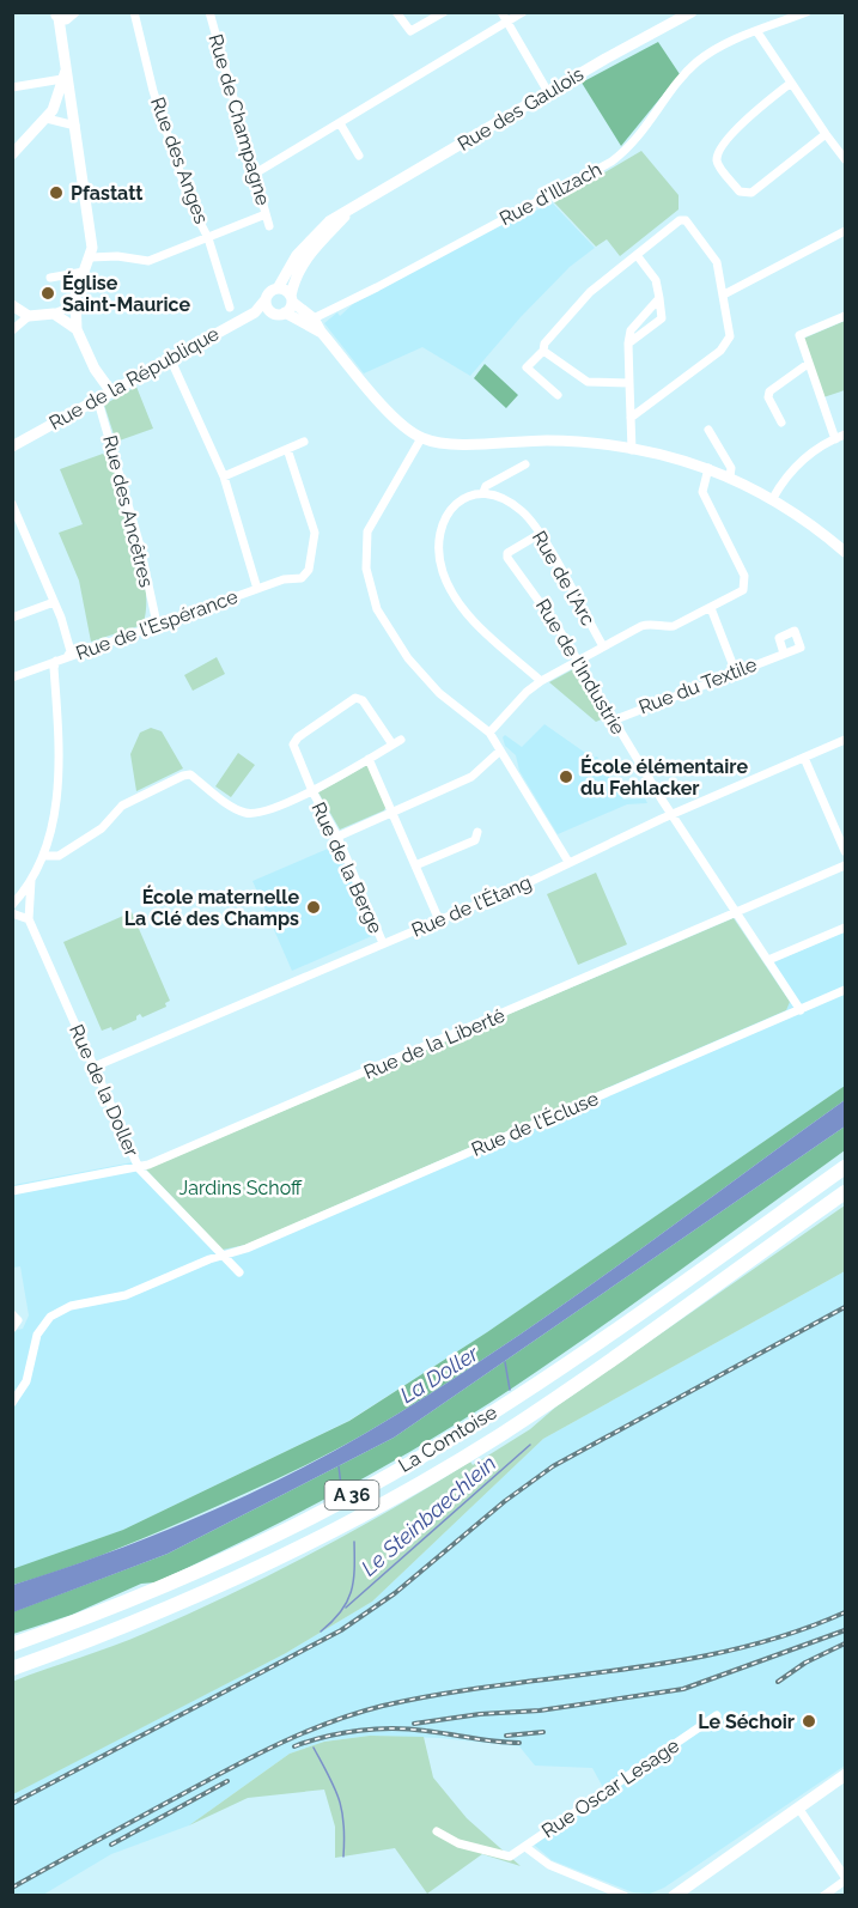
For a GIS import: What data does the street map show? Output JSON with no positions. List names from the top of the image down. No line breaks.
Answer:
{"streets":{"highway":["La Comtoise","A 36"],"main road":["Rue des Gaulois","Rue de la République"],"street":["Rue de Champagne","Rue des Anges","Rue d'Illzach","Rue des Ancêtres","Rue de l'Arc","Rue de l'Espérance","Rue de l'Industrie","Rue du Textile","Rue de la Berge","Rue de l'Étang","Rue de la Liberté","Rue de la Doller","Rue de l'Écluse","Rue Oscar Lesage"]},"crossings":[["Rue des Gaulois","Rue de la République"],["Rue d'Illzach","Rue de la République"],["Rue de la République","Rue des Ancêtres"],["Rue des Ancêtres","Rue de l'Espérance"],["Rue de l'Arc","Rue de l'Industrie"],["Rue de l'Industrie","Rue du Textile"],["Rue de l'Industrie","Rue de l'Étang"],["Rue de l'Industrie","Rue de la Liberté"],["Rue de l'Industrie","Rue de l'Écluse"],["Rue de la Berge","Rue de l'Étang"],["Rue de l'Étang","Rue de la Doller"],["Rue de la Liberté","Rue de la Doller"],["Rue de la Doller","Rue de l'Écluse"]],"water":["La Doller","Le Steinbaechlein"],"parks":["Jardins Schoff"],"places":["Pfastatt","Église Saint-Maurice","École élémentaire du Fehlacker","École maternelle La Clé des Champs","Le Séchoir"]}
